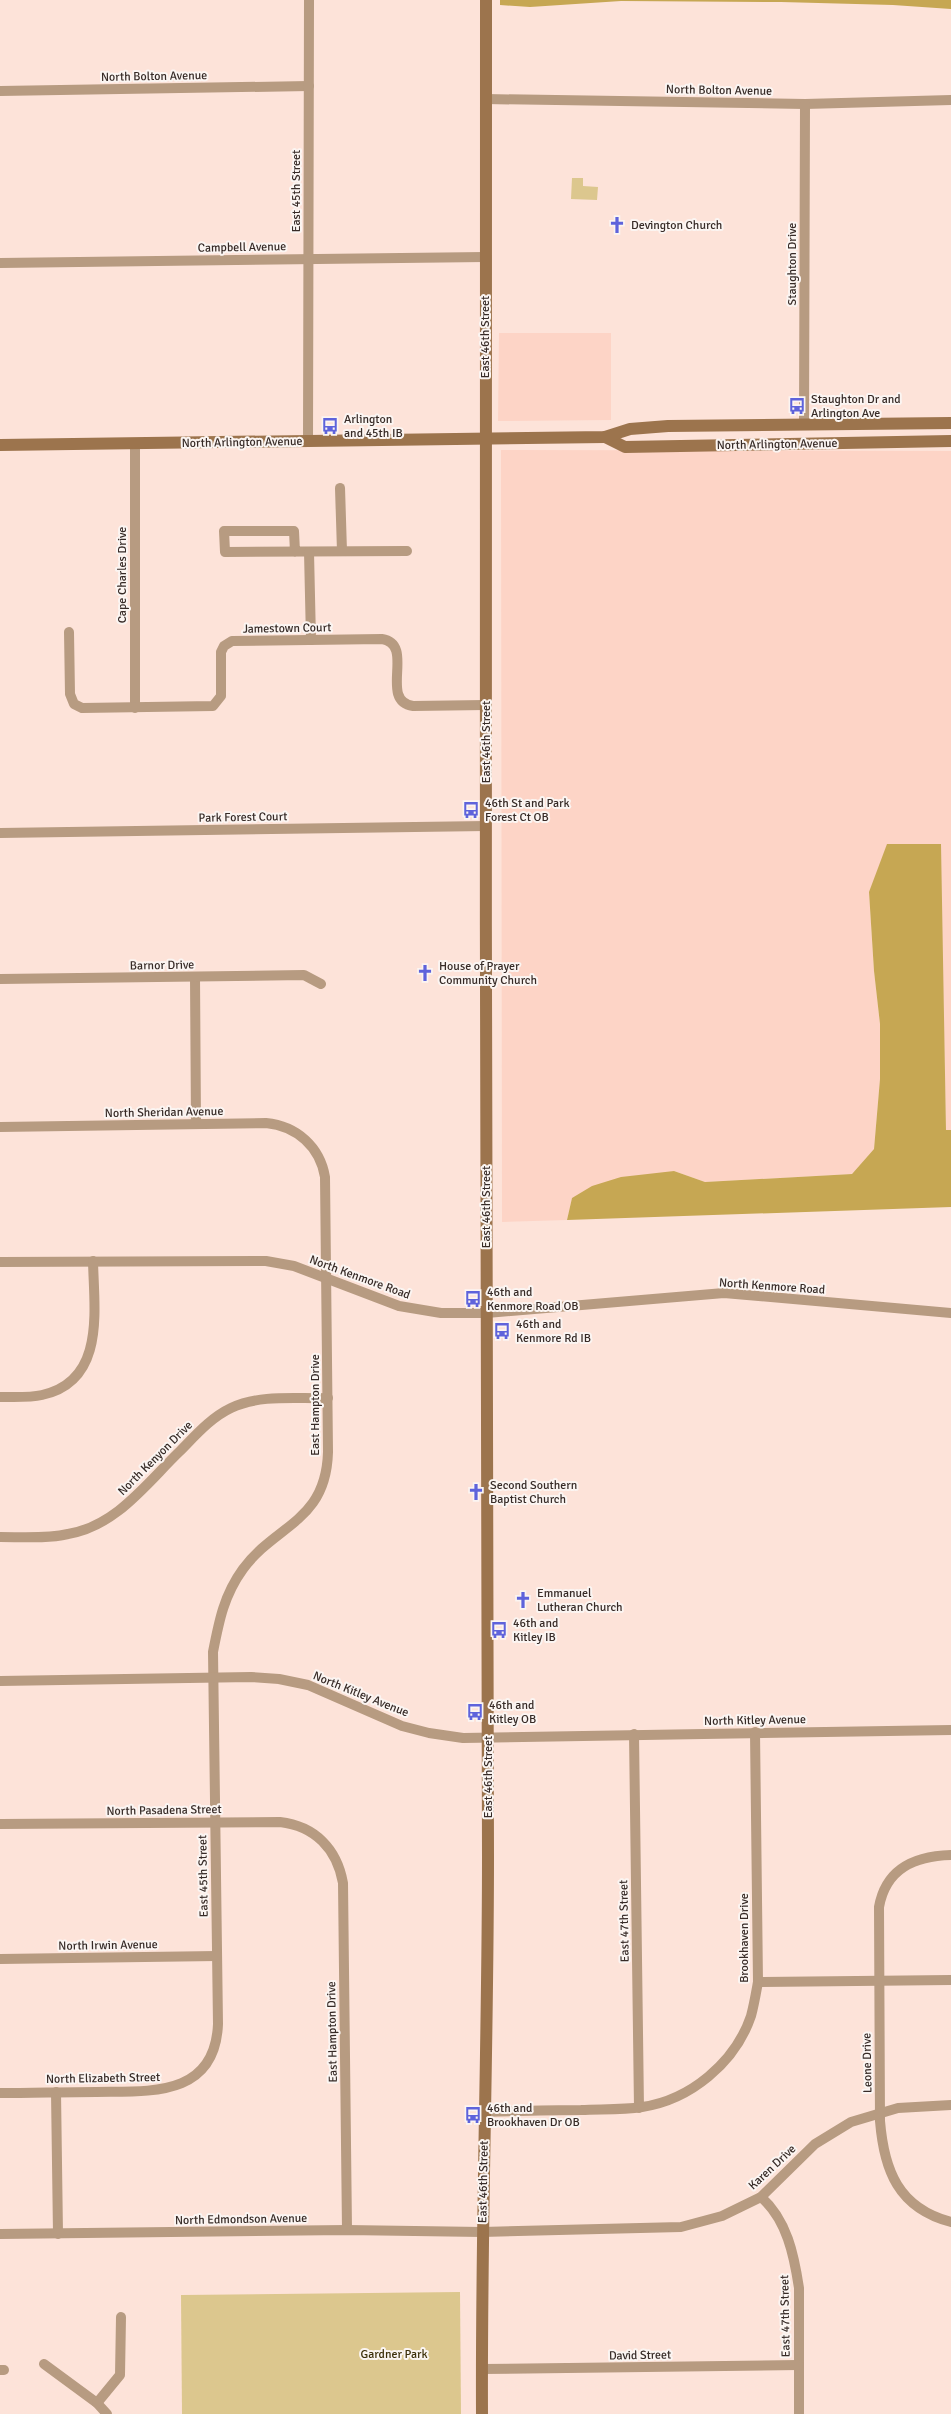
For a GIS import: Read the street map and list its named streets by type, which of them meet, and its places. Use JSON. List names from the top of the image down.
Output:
{
  "streets": {
    "main road": ["East 46th Street", "North Arlington Avenue"],
    "street": [
      "North Bolton Avenue",
      "East 45th Street",
      "Campbell Avenue",
      "Staughton Drive",
      "Cape Charles Drive",
      "Jamestown Court",
      "Park Forest Court",
      "Barnor Drive",
      "North Sheridan Avenue",
      "North Kenmore Road",
      "East Hampton Drive",
      "North Kenyon Drive",
      "North Kitley Avenue",
      "North Pasadena Street",
      "East 47th Street",
      "Brookhaven Drive",
      "North Irwin Avenue",
      "Leone Drive",
      "North Elizabeth Street",
      "Karen Drive",
      "North Edmondson Avenue",
      "David Street"
    ]
  },
  "crossings": [
    ["North Bolton Avenue", "East 45th Street"],
    ["North Bolton Avenue", "Staughton Drive"],
    ["North Bolton Avenue", "East 46th Street"],
    ["East 45th Street", "Campbell Avenue"],
    ["East 45th Street", "North Arlington Avenue"],
    ["East 45th Street", "East Hampton Drive"],
    ["East 45th Street", "North Kitley Avenue"],
    ["East 45th Street", "North Pasadena Street"],
    ["East 45th Street", "North Irwin Avenue"],
    ["East 45th Street", "North Elizabeth Street"],
    ["Campbell Avenue", "East 46th Street"],
    ["Staughton Drive", "North Arlington Avenue"],
    ["East 46th Street", "North Arlington Avenue"],
    ["East 46th Street", "Jamestown Court"],
    ["East 46th Street", "Park Forest Court"],
    ["East 46th Street", "North Kenmore Road"],
    ["East 46th Street", "North Kitley Avenue"],
    ["East 46th Street", "Brookhaven Drive"],
    ["East 46th Street", "Karen Drive"],
    ["East 46th Street", "North Edmondson Avenue"],
    ["East 46th Street", "David Street"],
    ["North Arlington Avenue", "Cape Charles Drive"],
    ["Cape Charles Drive", "Jamestown Court"],
    ["North Sheridan Avenue", "East Hampton Drive"],
    ["North Kenmore Road", "East Hampton Drive"],
    ["East Hampton Drive", "North Kenyon Drive"],
    ["East Hampton Drive", "North Kitley Avenue"],
    ["East Hampton Drive", "North Pasadena Street"],
    ["East Hampton Drive", "North Edmondson Avenue"],
    ["North Kitley Avenue", "East 47th Street"],
    ["North Kitley Avenue", "Brookhaven Drive"],
    ["East 47th Street", "Brookhaven Drive"],
    ["East 47th Street", "Karen Drive"],
    ["East 47th Street", "David Street"],
    ["Leone Drive", "Karen Drive"],
    ["Karen Drive", "North Edmondson Avenue"]
  ],
  "parks": ["Gardner Park"],
  "places": {
    "church": [
      "Devington Church",
      "House of Prayer Community Church",
      "Second Southern Baptist Church",
      "Emmanuel Lutheran Church"
    ],
    "bus stop": [
      "Staughton Dr and Arlington Ave",
      "Arlington and 45th IB",
      "46th St and Park Forest Ct OB",
      "46th and Kenmore Road OB",
      "46th and Kenmore Rd IB",
      "46th and Kitley IB",
      "46th and Kitley OB",
      "46th and Brookhaven Dr OB"
    ]
  }
}
